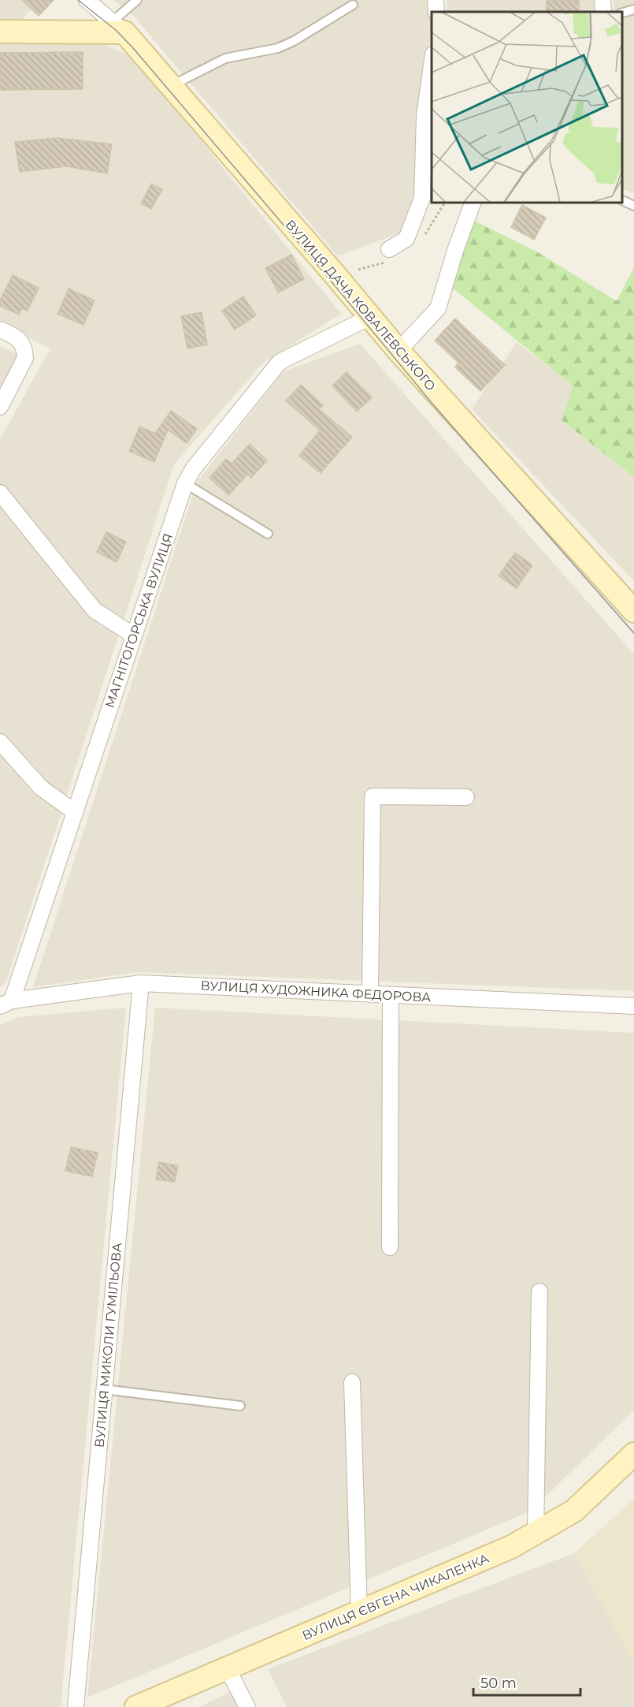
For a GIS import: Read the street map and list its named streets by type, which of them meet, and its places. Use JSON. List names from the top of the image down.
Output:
{
  "streets": {
    "street": [
      "ВУЛИЦЯ ДАЧА КОВАЛЕВСЬКОГО",
      "МАГНІТОГОРСЬКА ВУЛИЦЯ",
      "ВУЛИЦЯ ХУДОЖНИКА ФЕДОРОВА",
      "ВУЛИЦЯ МИКОЛИ ГУМІЛЬОВА",
      "ВУЛИЦЯ ЄВГЕНА ЧИКАЛЕНКА"
    ]
  },
  "crossings": [
    ["ВУЛИЦЯ ДАЧА КОВАЛЕВСЬКОГО", "МАГНІТОГОРСЬКА ВУЛИЦЯ"],
    ["МАГНІТОГОРСЬКА ВУЛИЦЯ", "ВУЛИЦЯ ХУДОЖНИКА ФЕДОРОВА"],
    ["ВУЛИЦЯ ХУДОЖНИКА ФЕДОРОВА", "ВУЛИЦЯ МИКОЛИ ГУМІЛЬОВА"]
  ],
  "scale_bar": "50 m"
}
